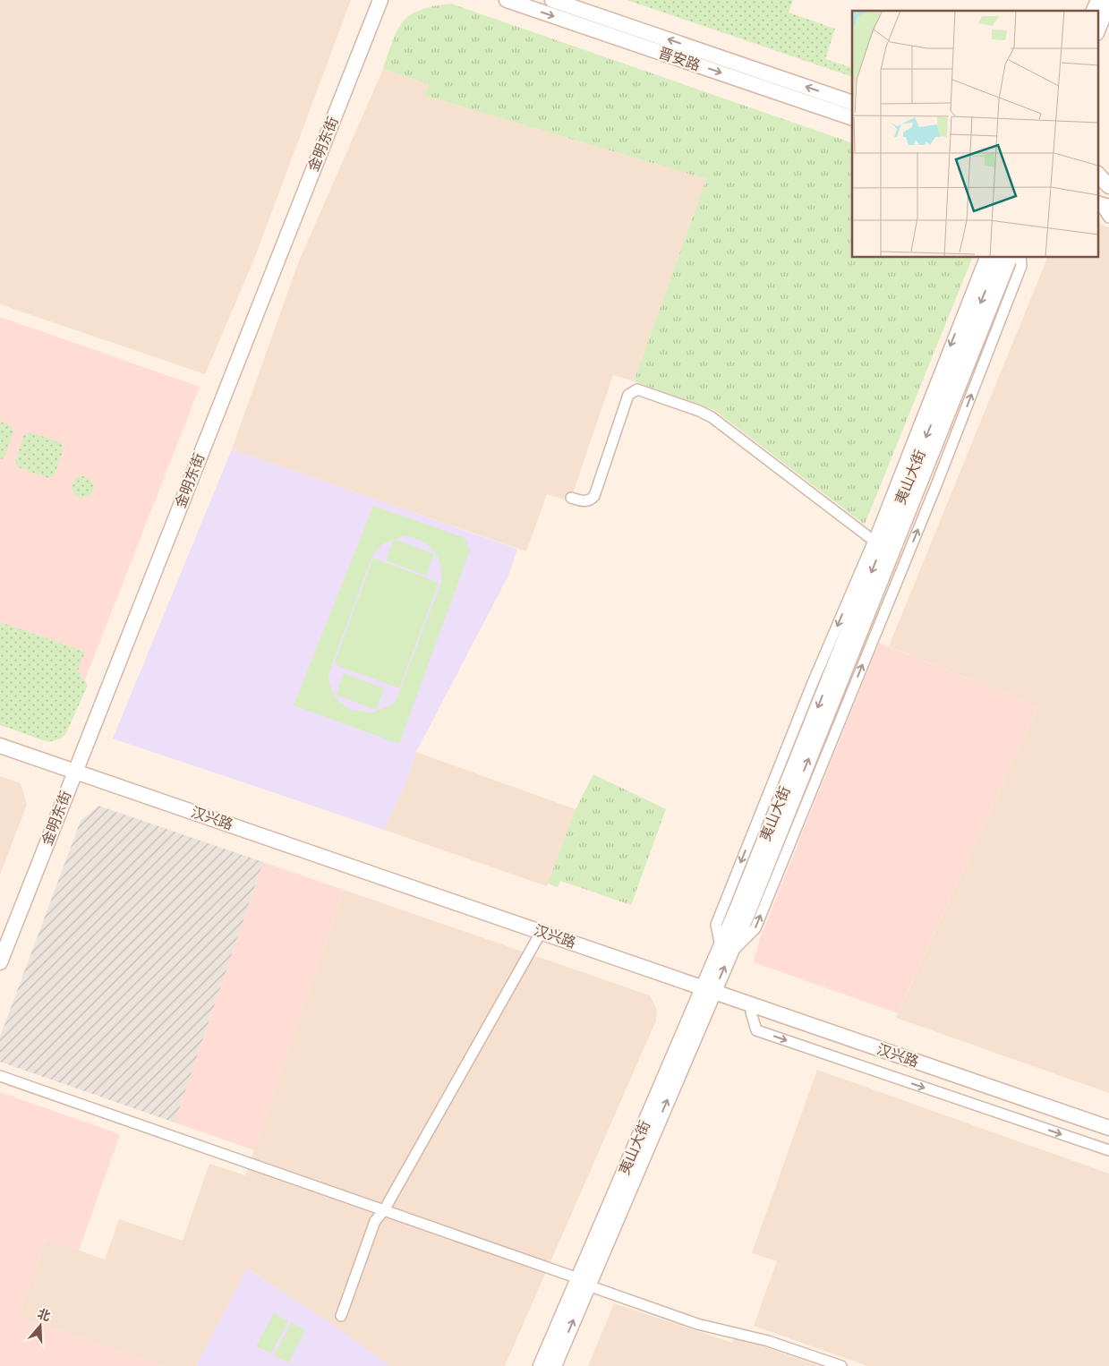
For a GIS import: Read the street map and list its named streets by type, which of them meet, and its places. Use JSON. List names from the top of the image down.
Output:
{
  "streets": {
    "street": [
      "晋安路",
      "金明东街",
      "夷山大街",
      "汉兴路"
    ]
  },
  "crossings": [
    ["金明东街", "汉兴路"],
    ["夷山大街", "汉兴路"]
  ],
  "north": "top"
}
